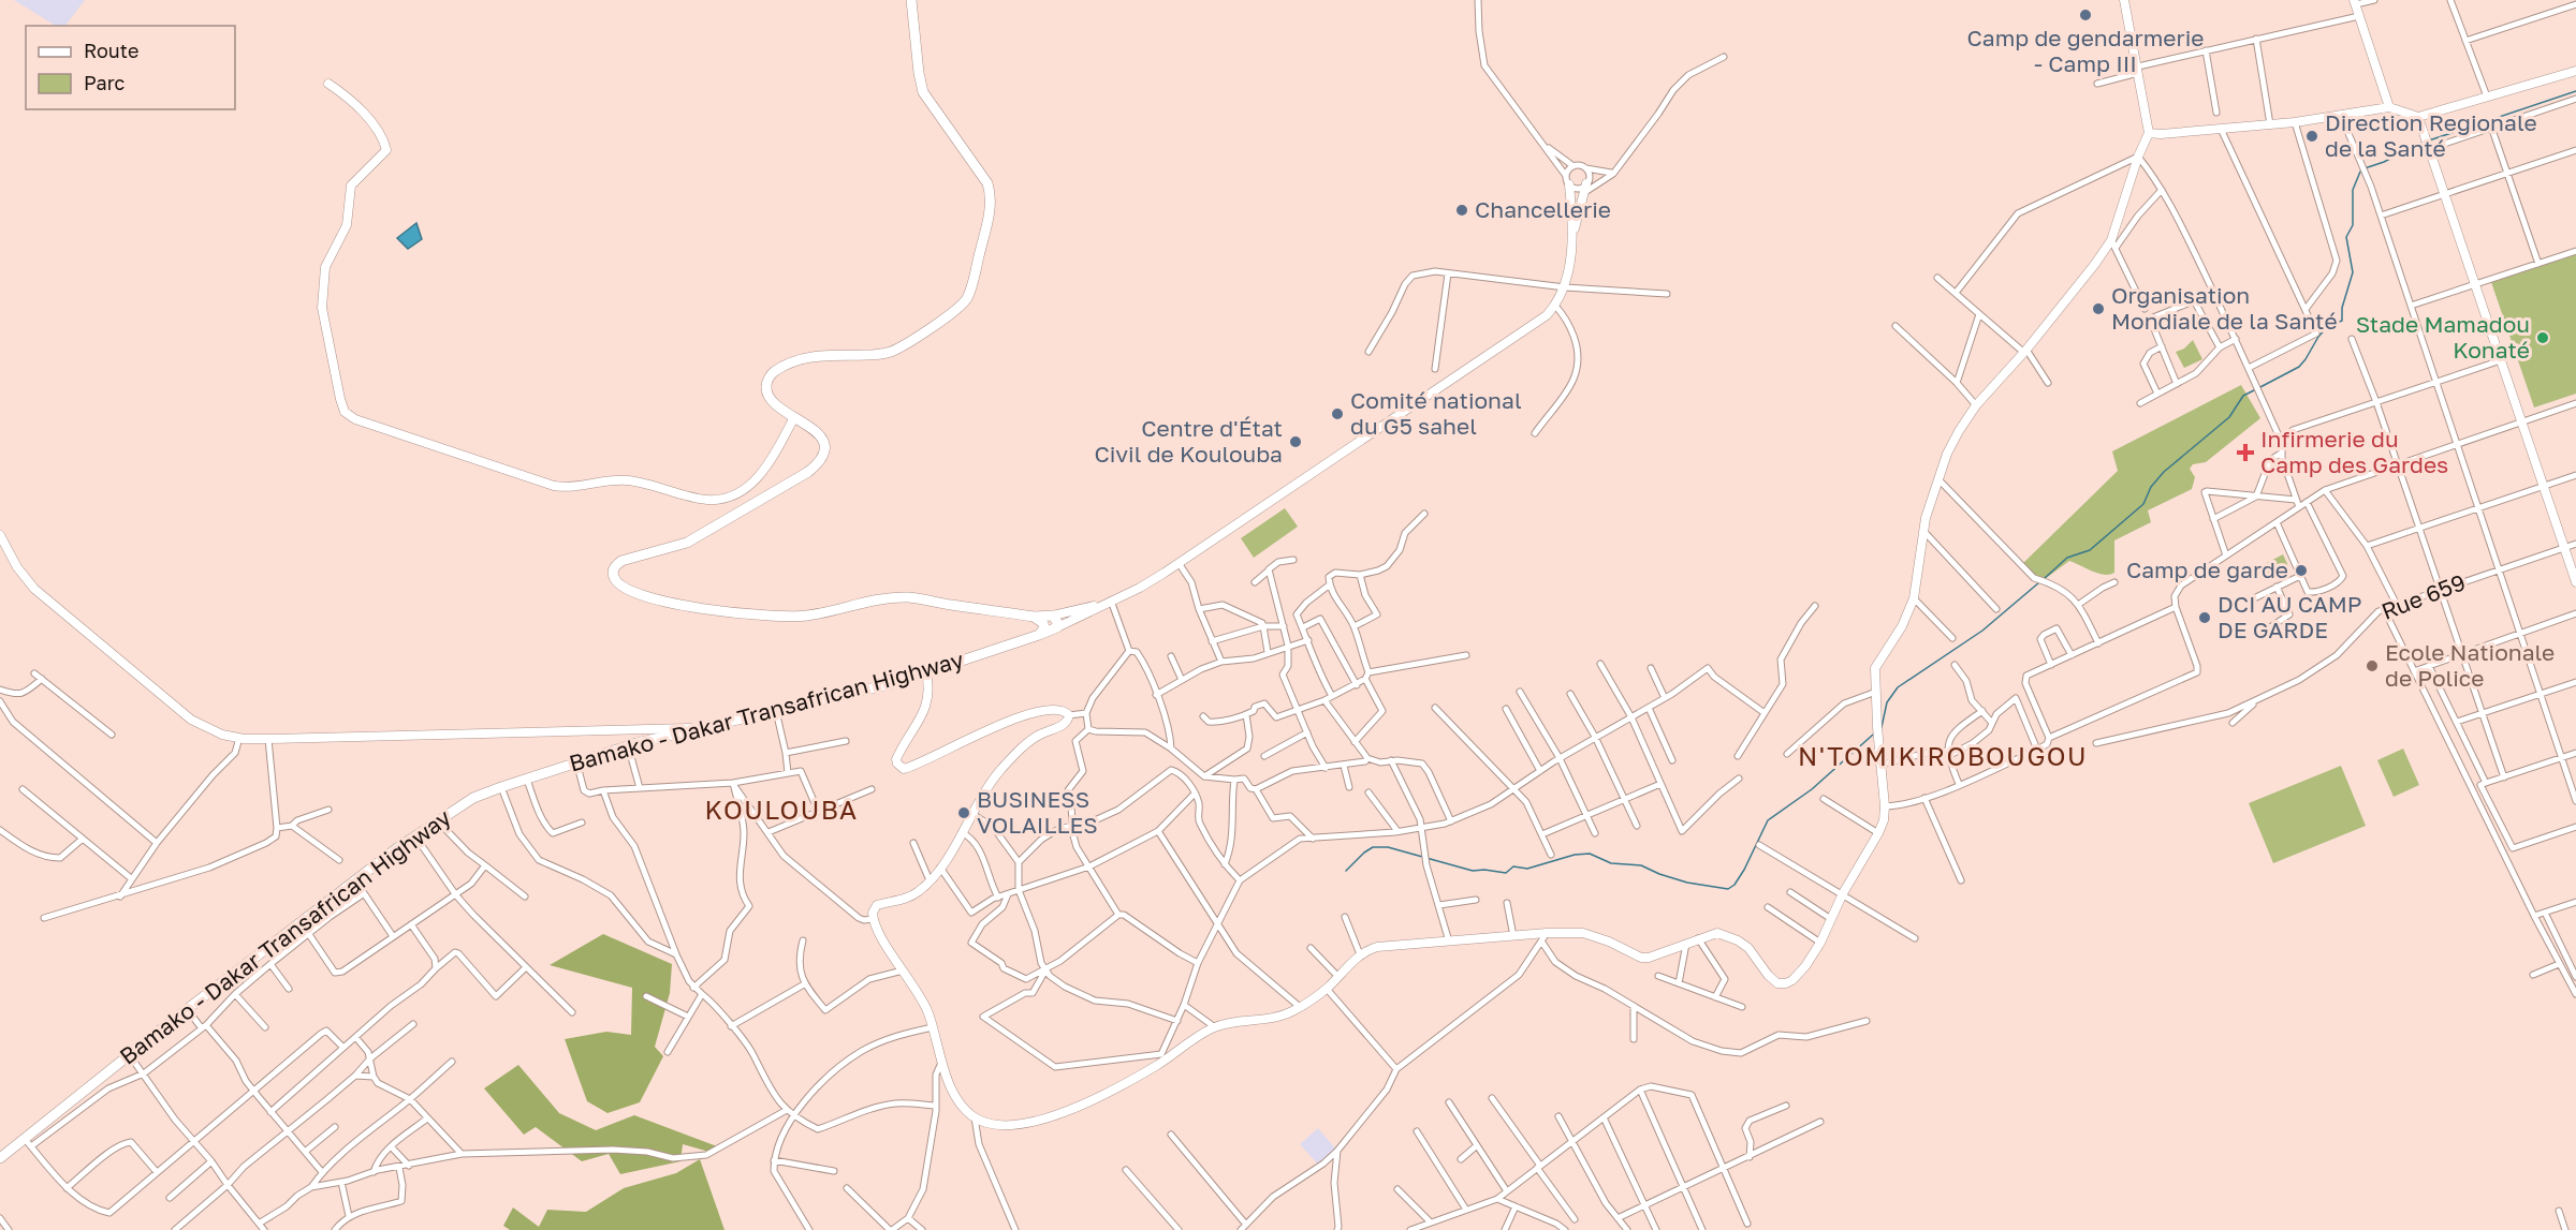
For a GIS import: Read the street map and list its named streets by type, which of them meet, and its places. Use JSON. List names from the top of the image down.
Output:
{
  "streets": {
    "highway": ["Bamako - Dakar Transafrican Highway"],
    "street": ["Rue 659"]
  },
  "districts": ["N'TOMIKIROBOUGOU", "KOULOUBA"],
  "places": {
    "other": [
      "Camp de gendarmerie - Camp III",
      "Direction Regionale de la Santé",
      "Chancellerie",
      "Organisation Mondiale de la Santé",
      "Stade Mamadou Konaté",
      "Comité national du G5 sahel",
      "Centre d'État Civil de Koulouba",
      "Camp de garde",
      "DCI AU CAMP DE GARDE",
      "Ecole Nationale de Police",
      "BUSINESS VOLAILLES"
    ],
    "health": ["Infirmerie du Camp des Gardes"]
  },
  "legend": ["Route", "Parc"]
}
